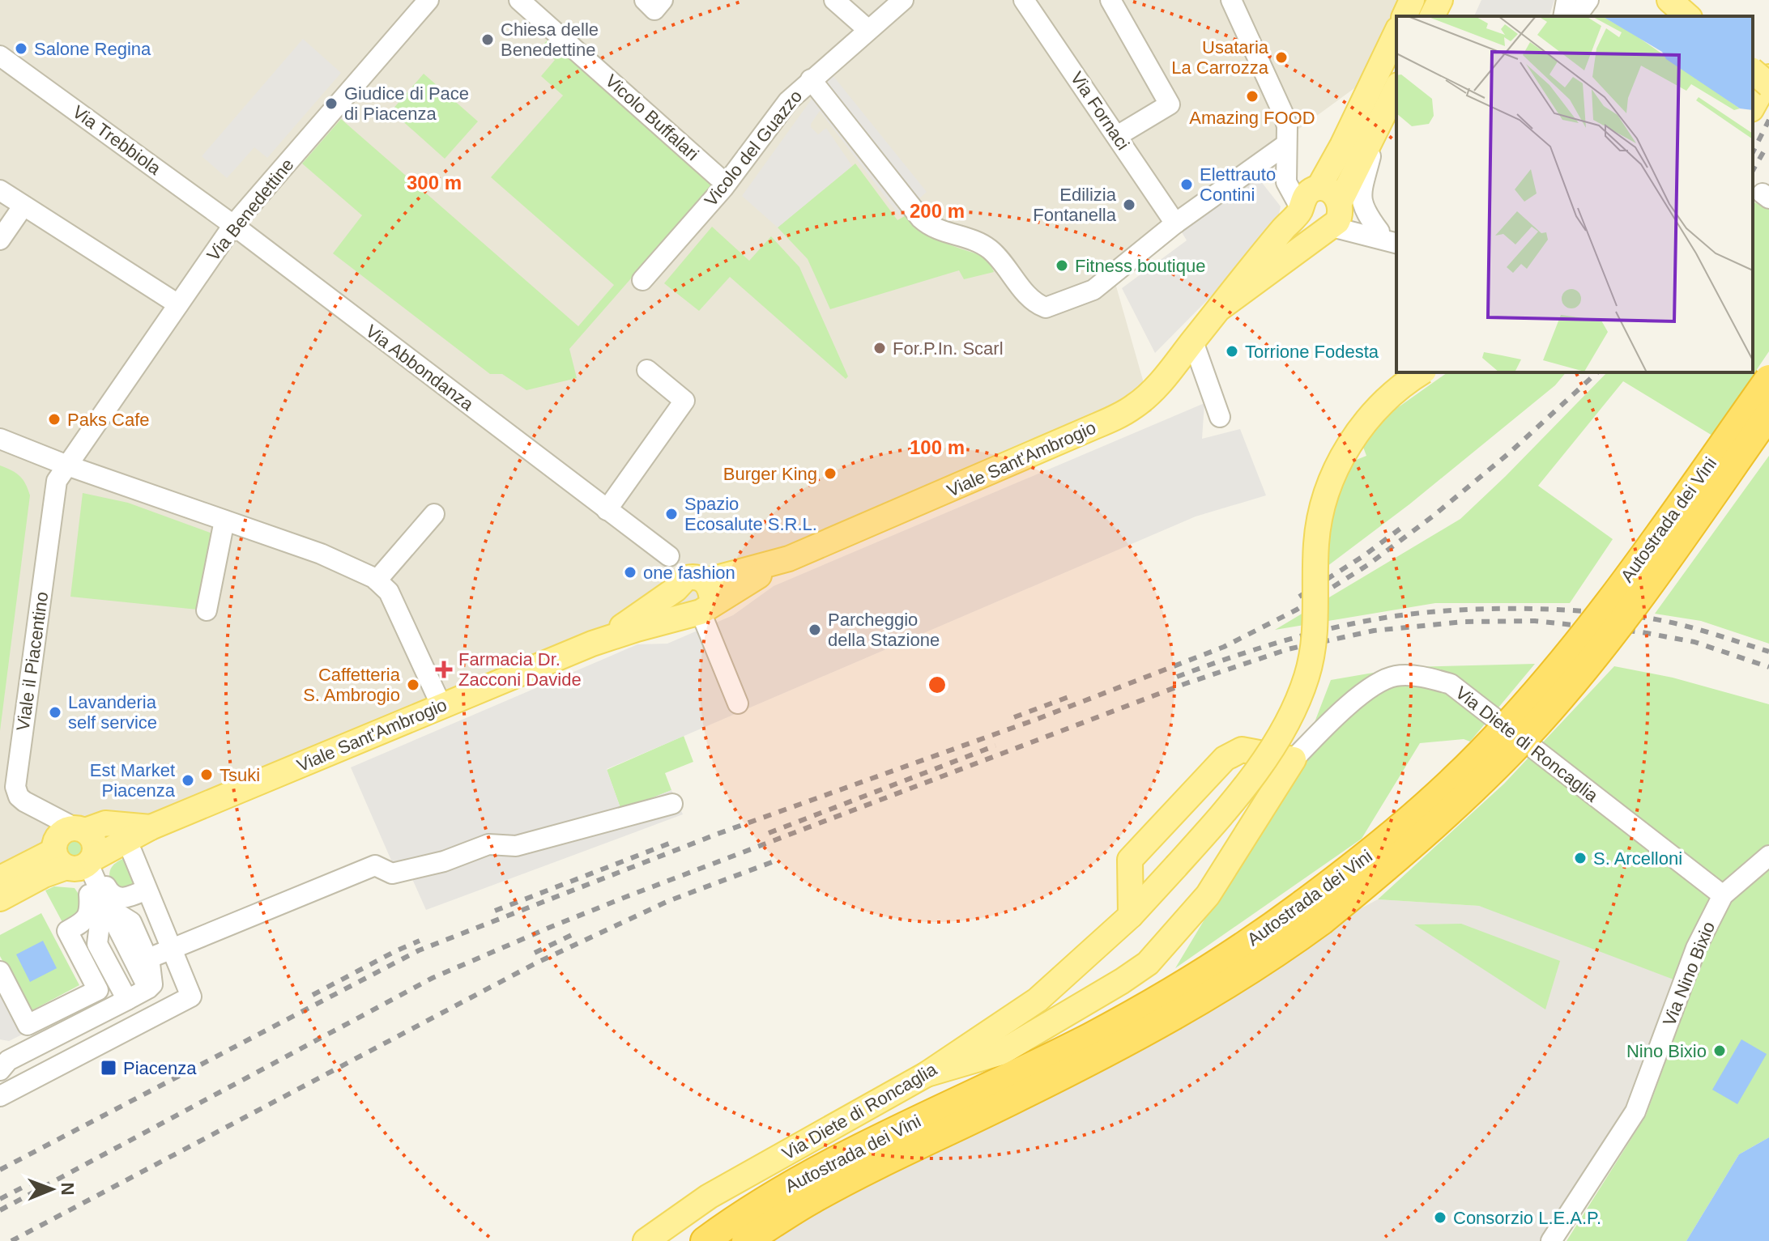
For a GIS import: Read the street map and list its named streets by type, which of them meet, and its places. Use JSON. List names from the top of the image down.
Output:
{
  "streets": {
    "highway": ["Autostrada dei Vini"],
    "main road": ["Viale Sant'Ambrogio", "Via Diete di Roncaglia"],
    "street": [
      "Via Fornaci",
      "Vicolo Buffalari",
      "Via Trebbiola",
      "Vicolo del Guazzo",
      "Via Benedettine",
      "Via Abbondanza",
      "Viale il Piacentino",
      "Via Nino Bixio"
    ]
  },
  "crossings": [
    ["Vicolo Buffalari", "Vicolo del Guazzo"],
    ["Via Trebbiola", "Via Benedettine"],
    ["Via Trebbiola", "Via Abbondanza"],
    ["Via Benedettine", "Via Abbondanza"],
    ["Via Benedettine", "Viale il Piacentino"],
    ["Via Abbondanza", "Viale Sant'Ambrogio"],
    ["Viale Sant'Ambrogio", "Viale il Piacentino"],
    ["Via Diete di Roncaglia", "Via Nino Bixio"]
  ],
  "places": {
    "other": [
      "Chiesa delle Benedettine",
      "Salone Regina",
      "Usataria La Carrozza",
      "Amazing FOOD",
      "Giudice di Pace di Piacenza",
      "Elettrauto Contini",
      "Edilizia Fontanella",
      "Fitness boutique",
      "For.P.In. Scarl",
      "Torrione Fodesta",
      "Paks Cafe",
      "Burger King",
      "Spazio Ecosalute S.R.L.",
      "one fashion",
      "Parcheggio della Stazione",
      "Caffetteria S. Ambrogio",
      "Lavanderia self service",
      "Tsuki",
      "Est Market Piacenza",
      "S. Arcelloni",
      "Nino Bixio",
      "Consorzio L.E.A.P."
    ],
    "health": ["Farmacia Dr. Zacconi Davide"],
    "transit": ["Piacenza"]
  },
  "north": "right",
  "rings": ["300 m", "200 m", "100 m"]
}
